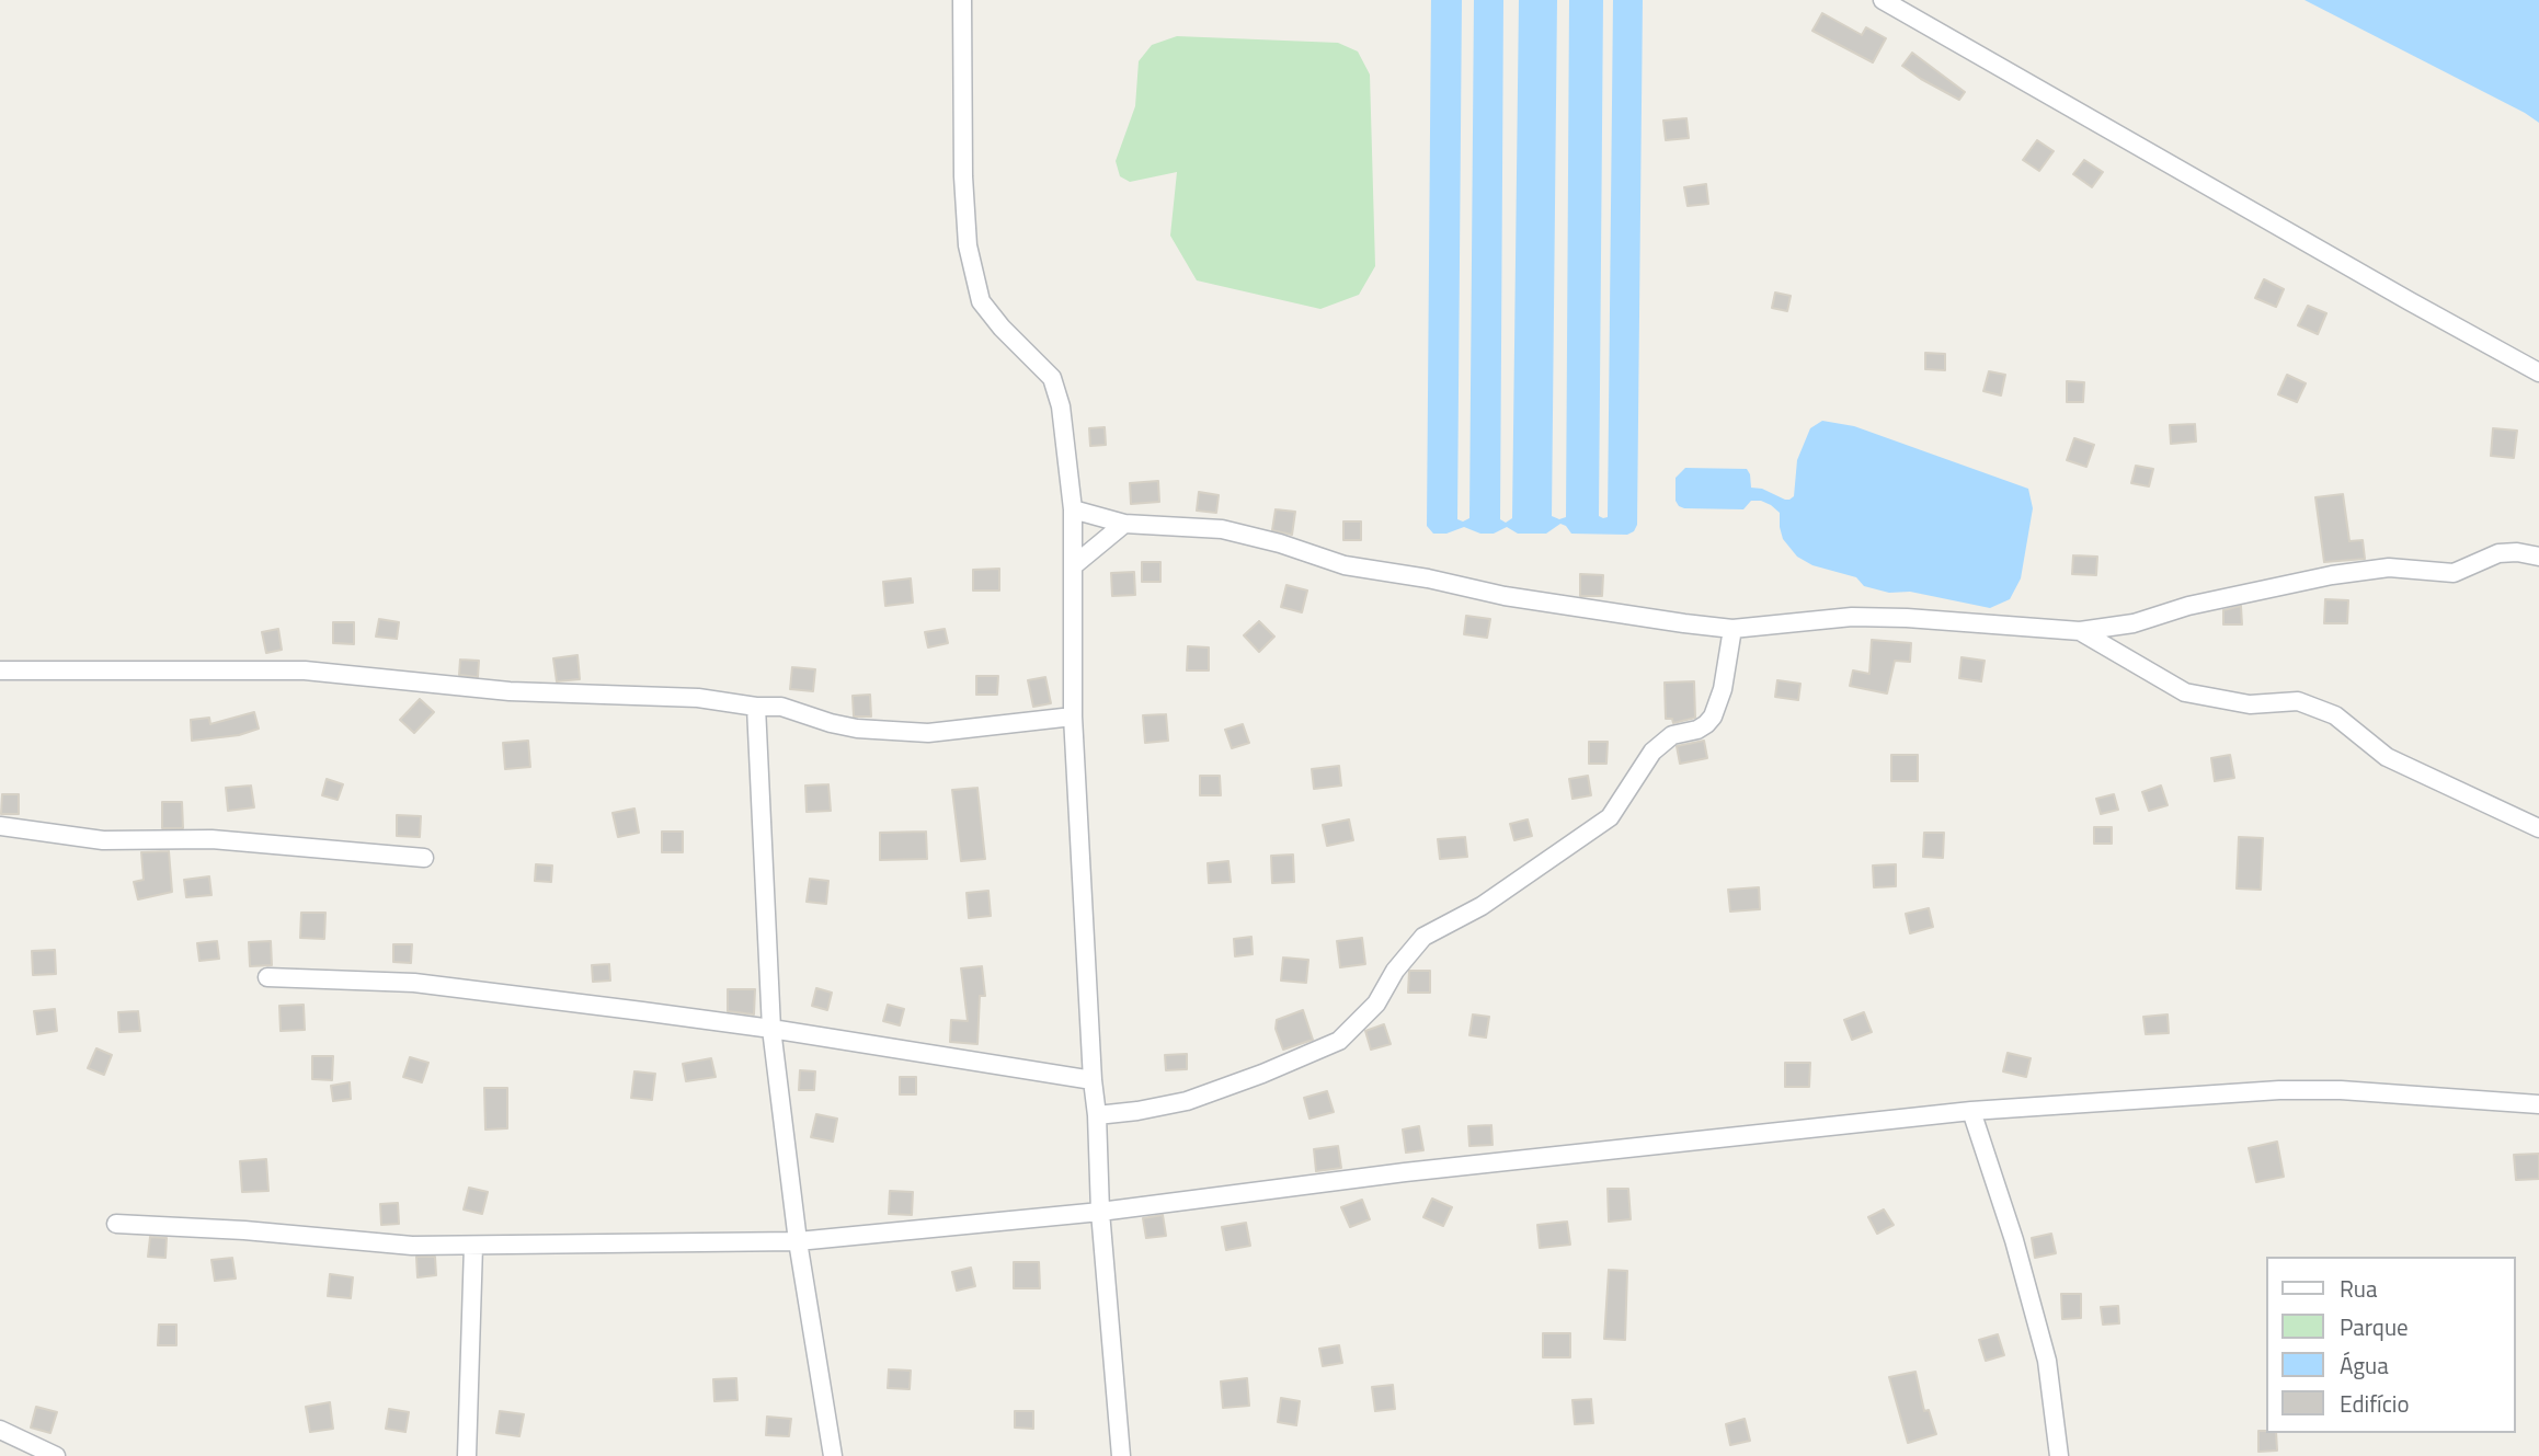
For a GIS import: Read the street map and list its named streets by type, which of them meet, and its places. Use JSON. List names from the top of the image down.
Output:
{
  "legend": [
    "Rua",
    "Parque",
    "Água",
    "Edifício"
  ]
}
